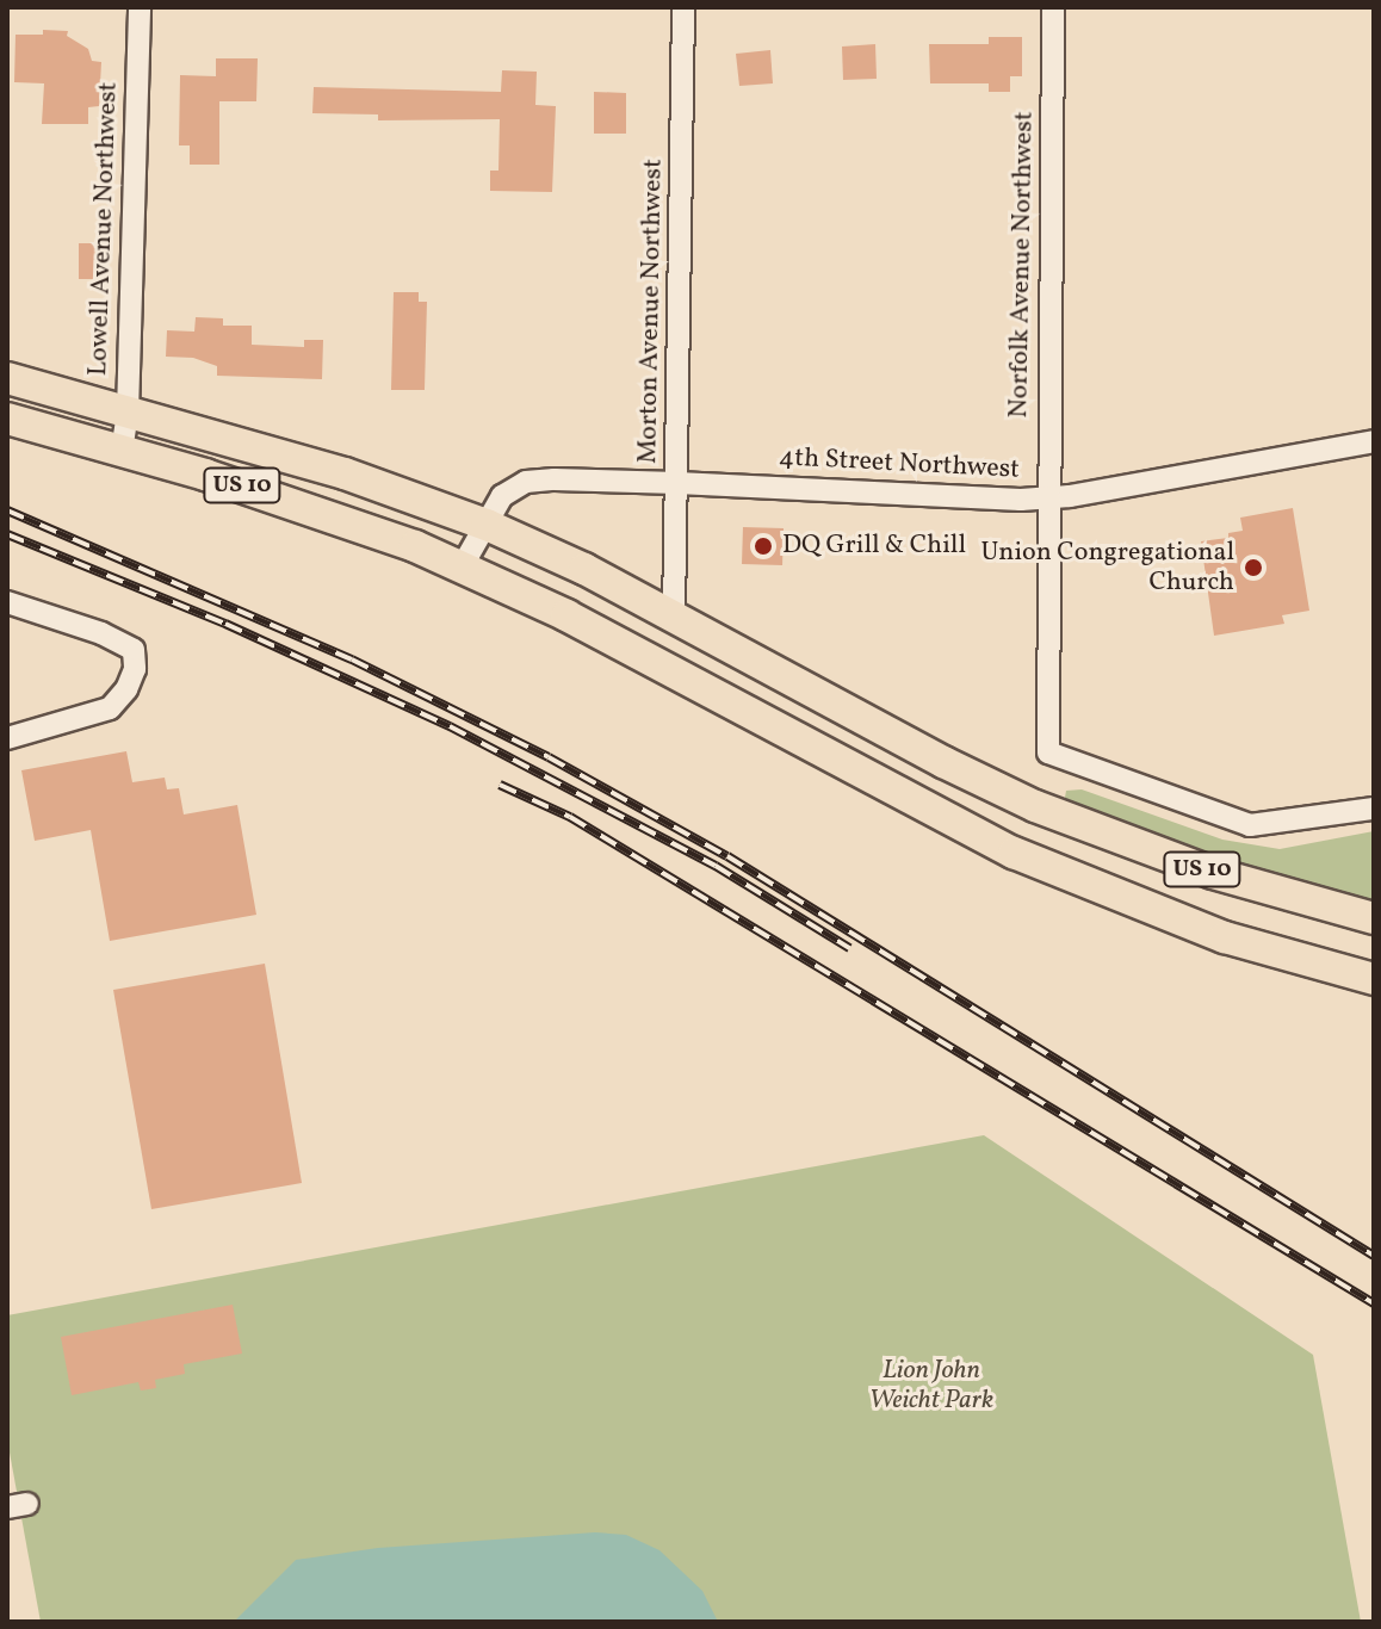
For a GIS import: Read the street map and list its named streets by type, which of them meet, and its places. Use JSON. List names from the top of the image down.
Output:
{
  "streets": {
    "highway": ["US 10"],
    "street": [
      "Lowell Avenue Northwest",
      "Norfolk Avenue Northwest",
      "Morton Avenue Northwest",
      "4th Street Northwest"
    ]
  },
  "crossings": [
    ["Lowell Avenue Northwest", "US 10"],
    ["Norfolk Avenue Northwest", "4th Street Northwest"],
    ["Morton Avenue Northwest", "4th Street Northwest"],
    ["Morton Avenue Northwest", "US 10"],
    ["4th Street Northwest", "US 10"]
  ],
  "parks": ["Lion John Weicht Park"],
  "places": ["DQ Grill & Chill", "Union Congregational Church"]
}
